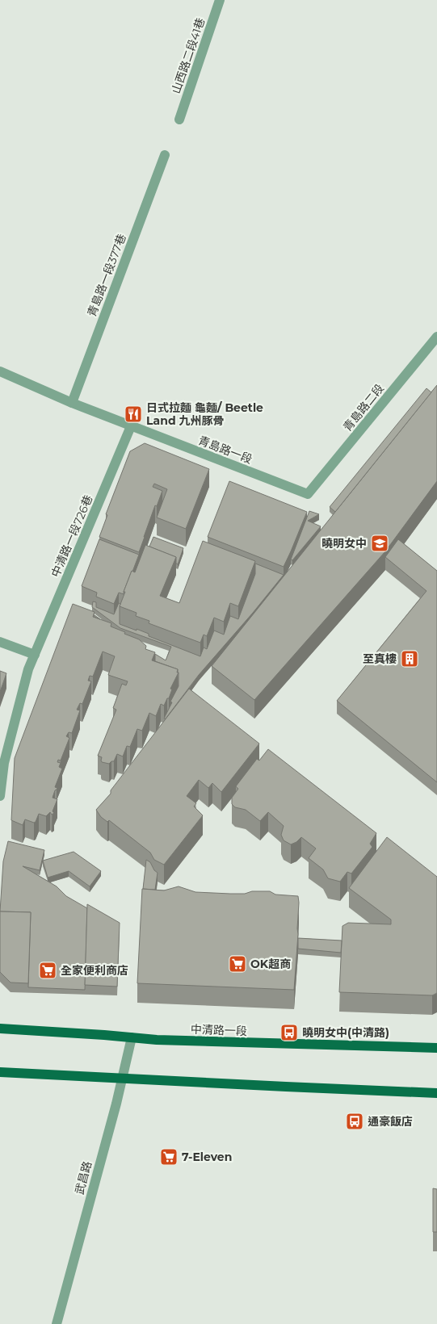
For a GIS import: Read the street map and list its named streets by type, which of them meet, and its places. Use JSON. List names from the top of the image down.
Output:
{
  "streets": {
    "main road": ["中清路一段"],
    "street": [
      "山西路二段41巷",
      "青島路一段377巷",
      "青島路二段",
      "青島路一段",
      "中清路一段726巷",
      "武昌路"
    ]
  },
  "crossings": [
    ["青島路一段377巷", "青島路一段"],
    ["青島路二段", "青島路一段"],
    ["青島路一段", "中清路一段726巷"],
    ["中清路一段", "武昌路"]
  ],
  "places": {
    "restaurant": ["日式拉麵 龜麵/ Beetle Land 九州豚骨"],
    "school or university": ["曉明女中"],
    "building": ["至真樓"],
    "supermarket": ["OK超商", "全家便利商店", "7-Eleven"],
    "bus stop": ["曉明女中(中清路)", "通豪飯店"]
  }
}
